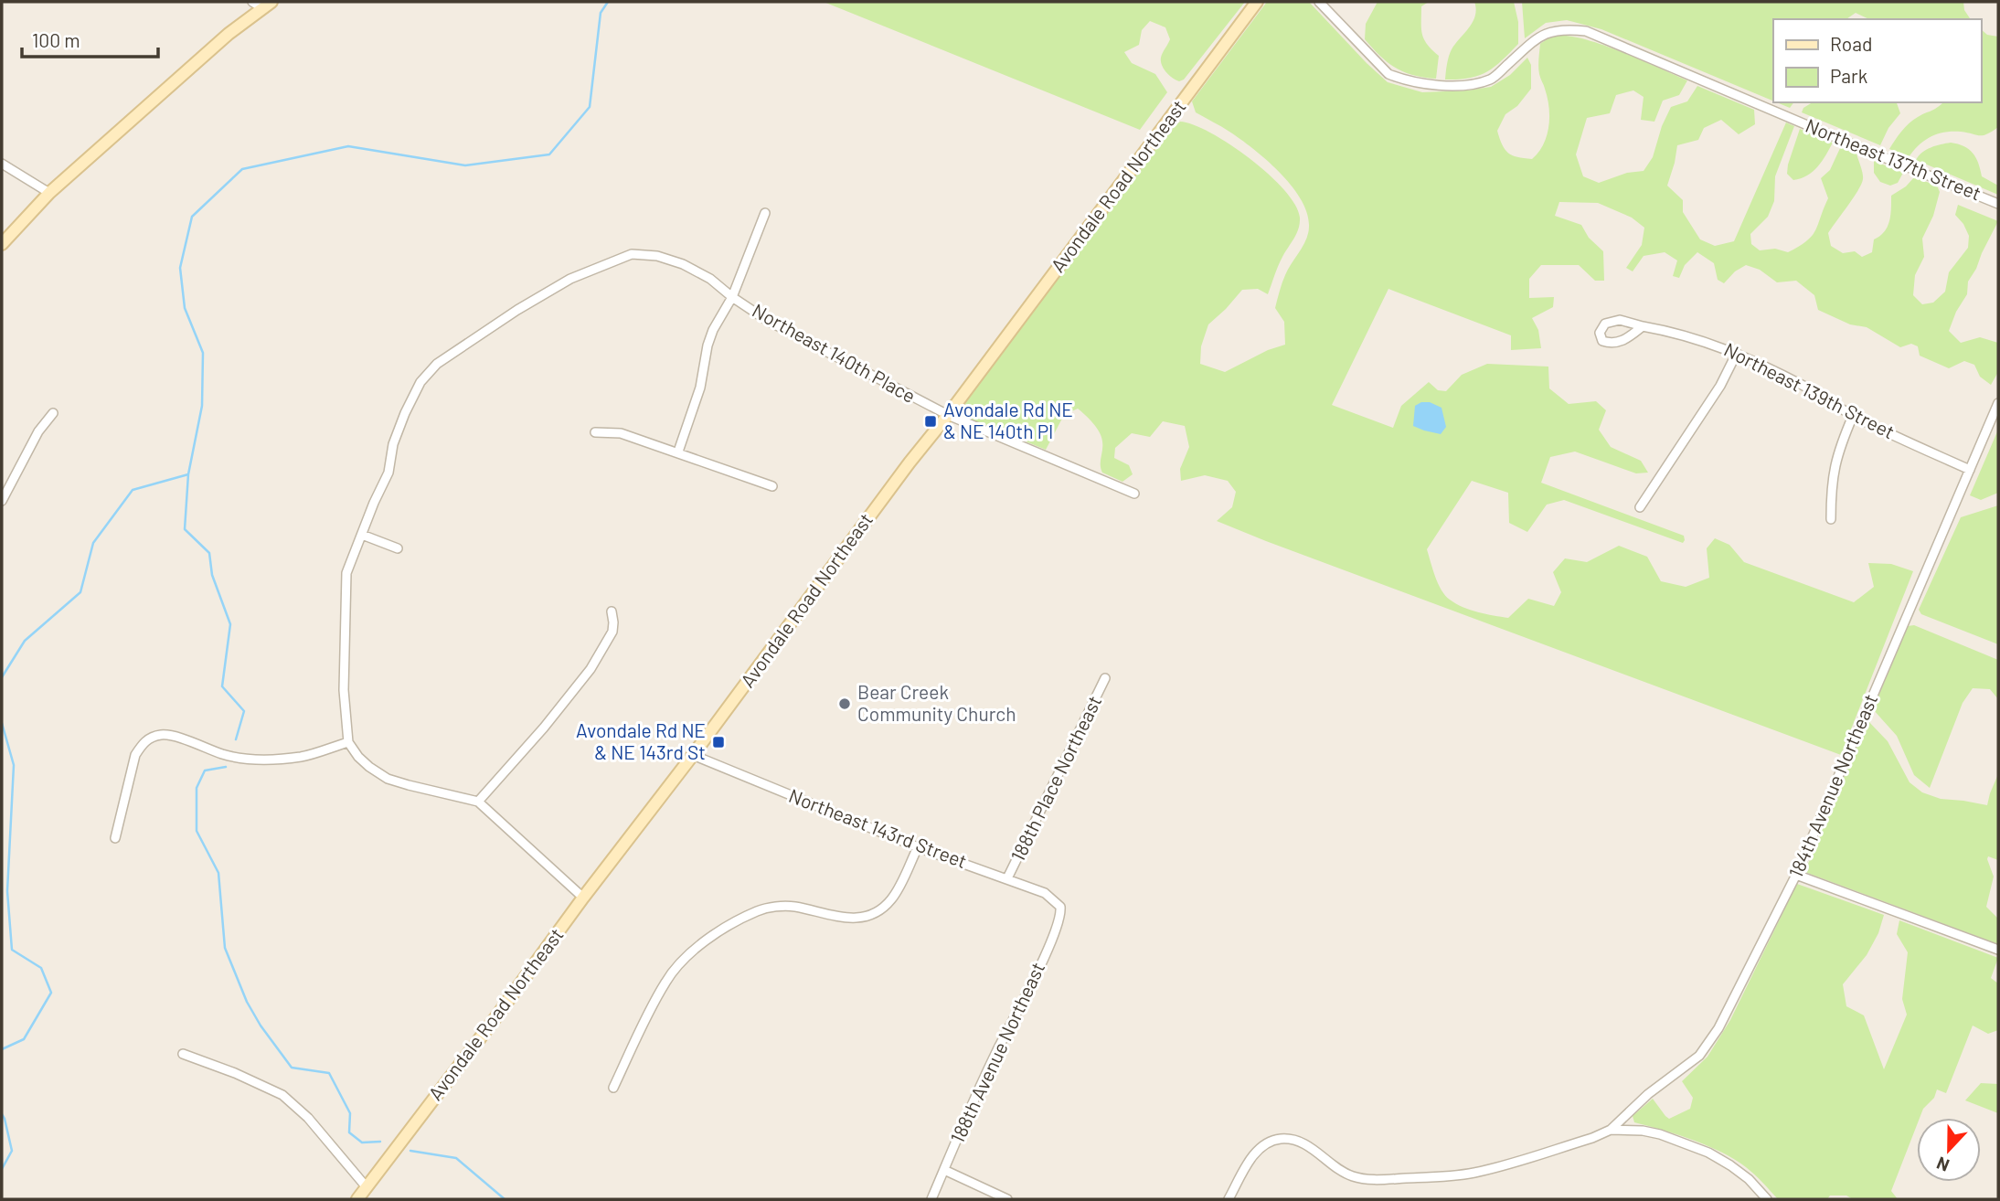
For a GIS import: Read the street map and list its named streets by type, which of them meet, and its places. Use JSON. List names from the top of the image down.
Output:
{
  "streets": {
    "main road": ["Avondale Road Northeast"],
    "street": [
      "Northeast 137th Street",
      "Northeast 140th Place",
      "Northeast 139th Street",
      "188th Place Northeast",
      "184th Avenue Northeast",
      "Northeast 143rd Street",
      "188th Avenue Northeast"
    ]
  },
  "crossings": [
    ["Avondale Road Northeast", "Northeast 140th Place"],
    ["Avondale Road Northeast", "Northeast 143rd Street"],
    ["Northeast 139th Street", "184th Avenue Northeast"],
    ["188th Place Northeast", "Northeast 143rd Street"],
    ["Northeast 143rd Street", "188th Avenue Northeast"]
  ],
  "places": {
    "transit": ["Avondale Rd NE & NE 140th Pl", "Avondale Rd NE & NE 143rd St"],
    "other": ["Bear Creek Community Church"]
  },
  "legend": ["Road", "Park"],
  "scale_bar": "100 m",
  "north": "bottom"
}
